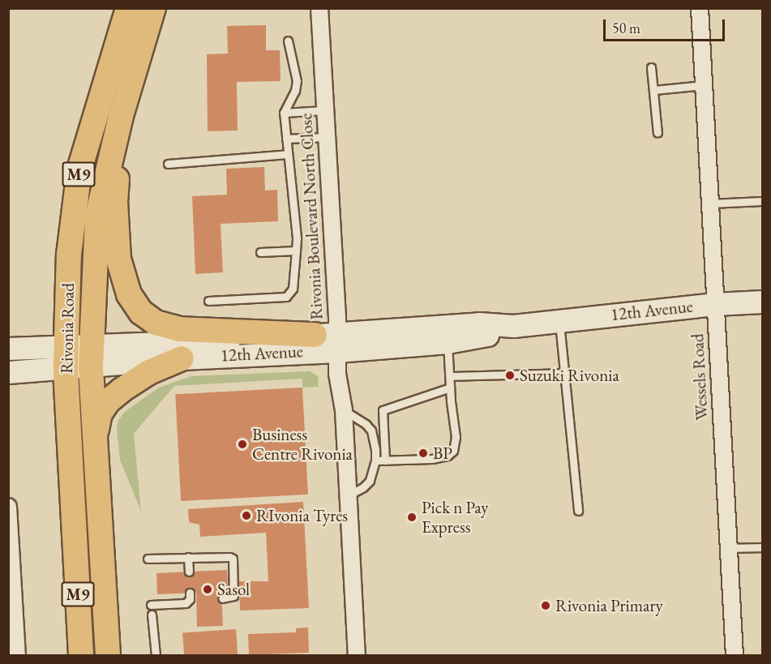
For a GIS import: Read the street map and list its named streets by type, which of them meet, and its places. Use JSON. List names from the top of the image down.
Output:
{
  "streets": {
    "main road": ["M9", "12th Avenue", "Rivonia Road"],
    "street": ["Rivonia Boulevard North Close", "Wessels Road"]
  },
  "crossings": [
    ["Rivonia Boulevard North Close", "12th Avenue"],
    ["12th Avenue", "Rivonia Road"],
    ["12th Avenue", "Wessels Road"]
  ],
  "places": [
    "Suzuki Rivonia",
    "Business Centre Rivonia",
    "BP",
    "RIvonia Tyres",
    "Pick n Pay Express",
    "Sasol",
    "Rivonia Primary"
  ],
  "scale_bar": "50 m"
}
